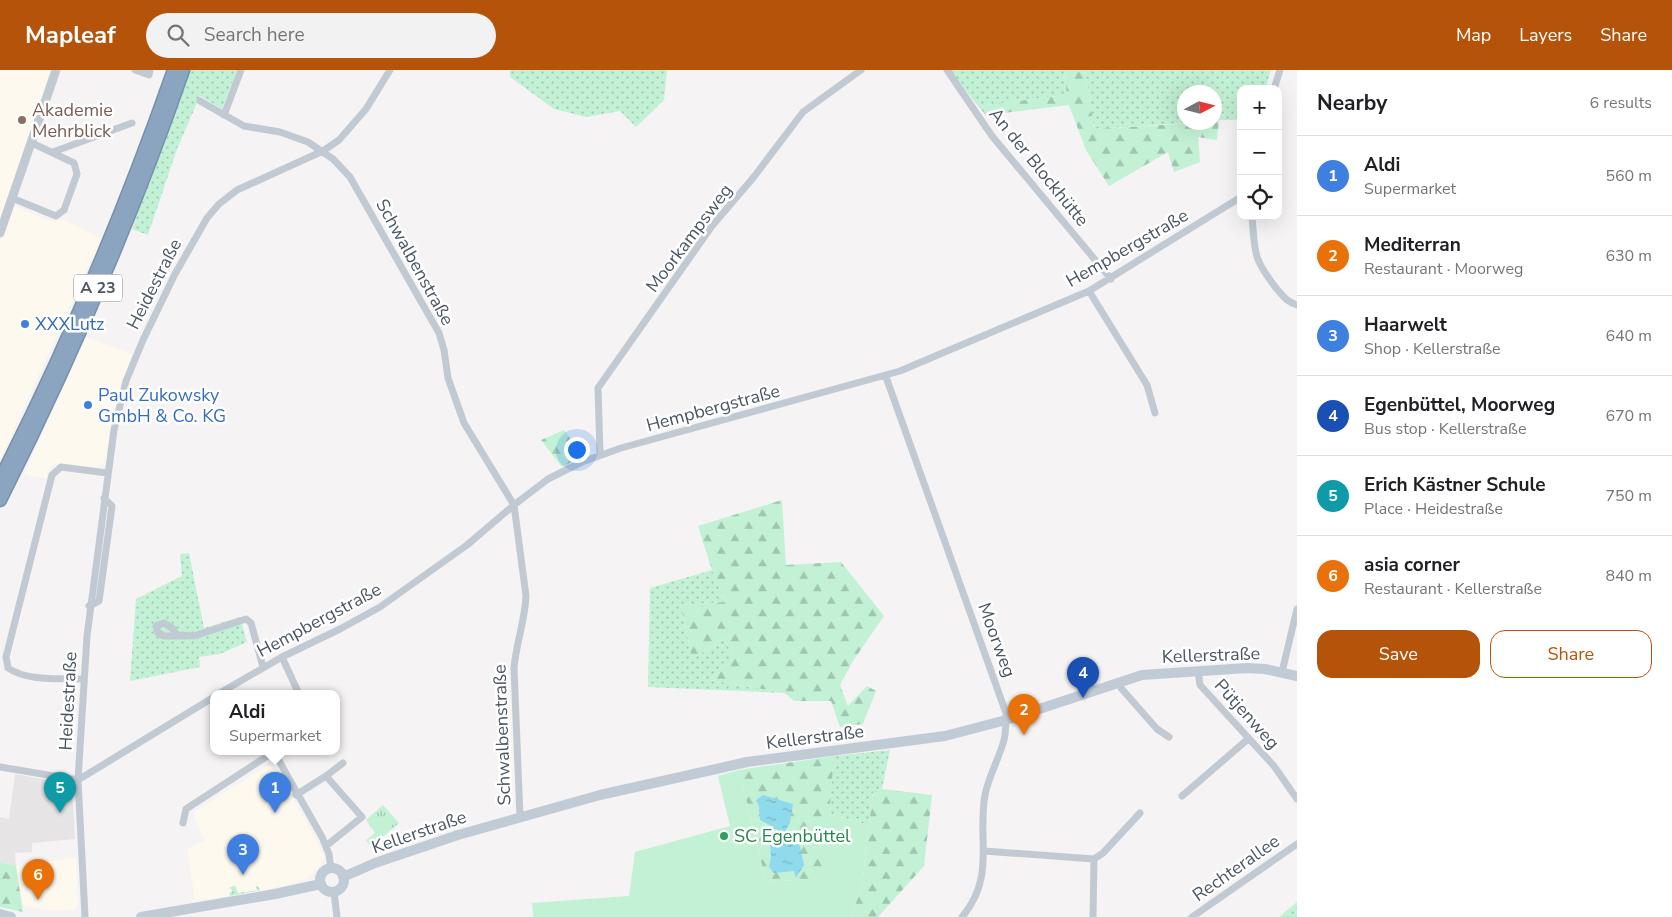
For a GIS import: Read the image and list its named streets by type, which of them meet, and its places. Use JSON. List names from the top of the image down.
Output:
{
  "streets": {
    "highway": ["A 23"],
    "main road": ["Kellerstraße"],
    "street": [
      "An der Blockhütte",
      "Moorkampsweg",
      "Hempbergstraße",
      "Schwalbenstraße",
      "Heidestraße",
      "Moorweg",
      "Pütjenweg",
      "Rechterallee"
    ]
  },
  "crossings": [
    ["An der Blockhütte", "Hempbergstraße"],
    ["Moorkampsweg", "Hempbergstraße"],
    ["Hempbergstraße", "Schwalbenstraße"],
    ["Hempbergstraße", "Moorweg"],
    ["Schwalbenstraße", "Heidestraße"],
    ["Schwalbenstraße", "Kellerstraße"],
    ["Moorweg", "Kellerstraße"],
    ["Kellerstraße", "Pütjenweg"]
  ],
  "places": [
    "Akademie Mehrblick",
    "XXXLutz",
    "Paul Zukowsky GmbH & Co. KG",
    "SC Egenbüttel"
  ],
  "north": "right",
  "page": {
    "header": "Mapleaf",
    "search": "Search here",
    "nav": ["Map", "Layers", "Share"],
    "heading": ["Nearby", "6 results"],
    "map_buttons": ["+", "−"],
    "list": [
      {
        "mark": "1",
        "name": "Aldi",
        "note": "Supermarket",
        "value": "560 m"
      },
      {
        "mark": "2",
        "name": "Mediterran",
        "note": "Restaurant · Moorweg",
        "value": "630 m"
      },
      {
        "mark": "3",
        "name": "Haarwelt",
        "note": "Shop · Kellerstraße",
        "value": "640 m"
      },
      {
        "mark": "4",
        "name": "Egenbüttel, Moorweg",
        "note": "Bus stop · Kellerstraße",
        "value": "670 m"
      },
      {
        "mark": "5",
        "name": "Erich Kästner Schule",
        "note": "Place · Heidestraße",
        "value": "750 m"
      },
      {
        "mark": "6",
        "name": "asia corner",
        "note": "Restaurant · Kellerstraße",
        "value": "840 m"
      }
    ],
    "buttons": ["Save", "Share"],
    "pins": [
      "4",
      "2",
      "1",
      "5",
      "3",
      "6"
    ],
    "popup": ["Aldi", "Supermarket"]
  }
}
